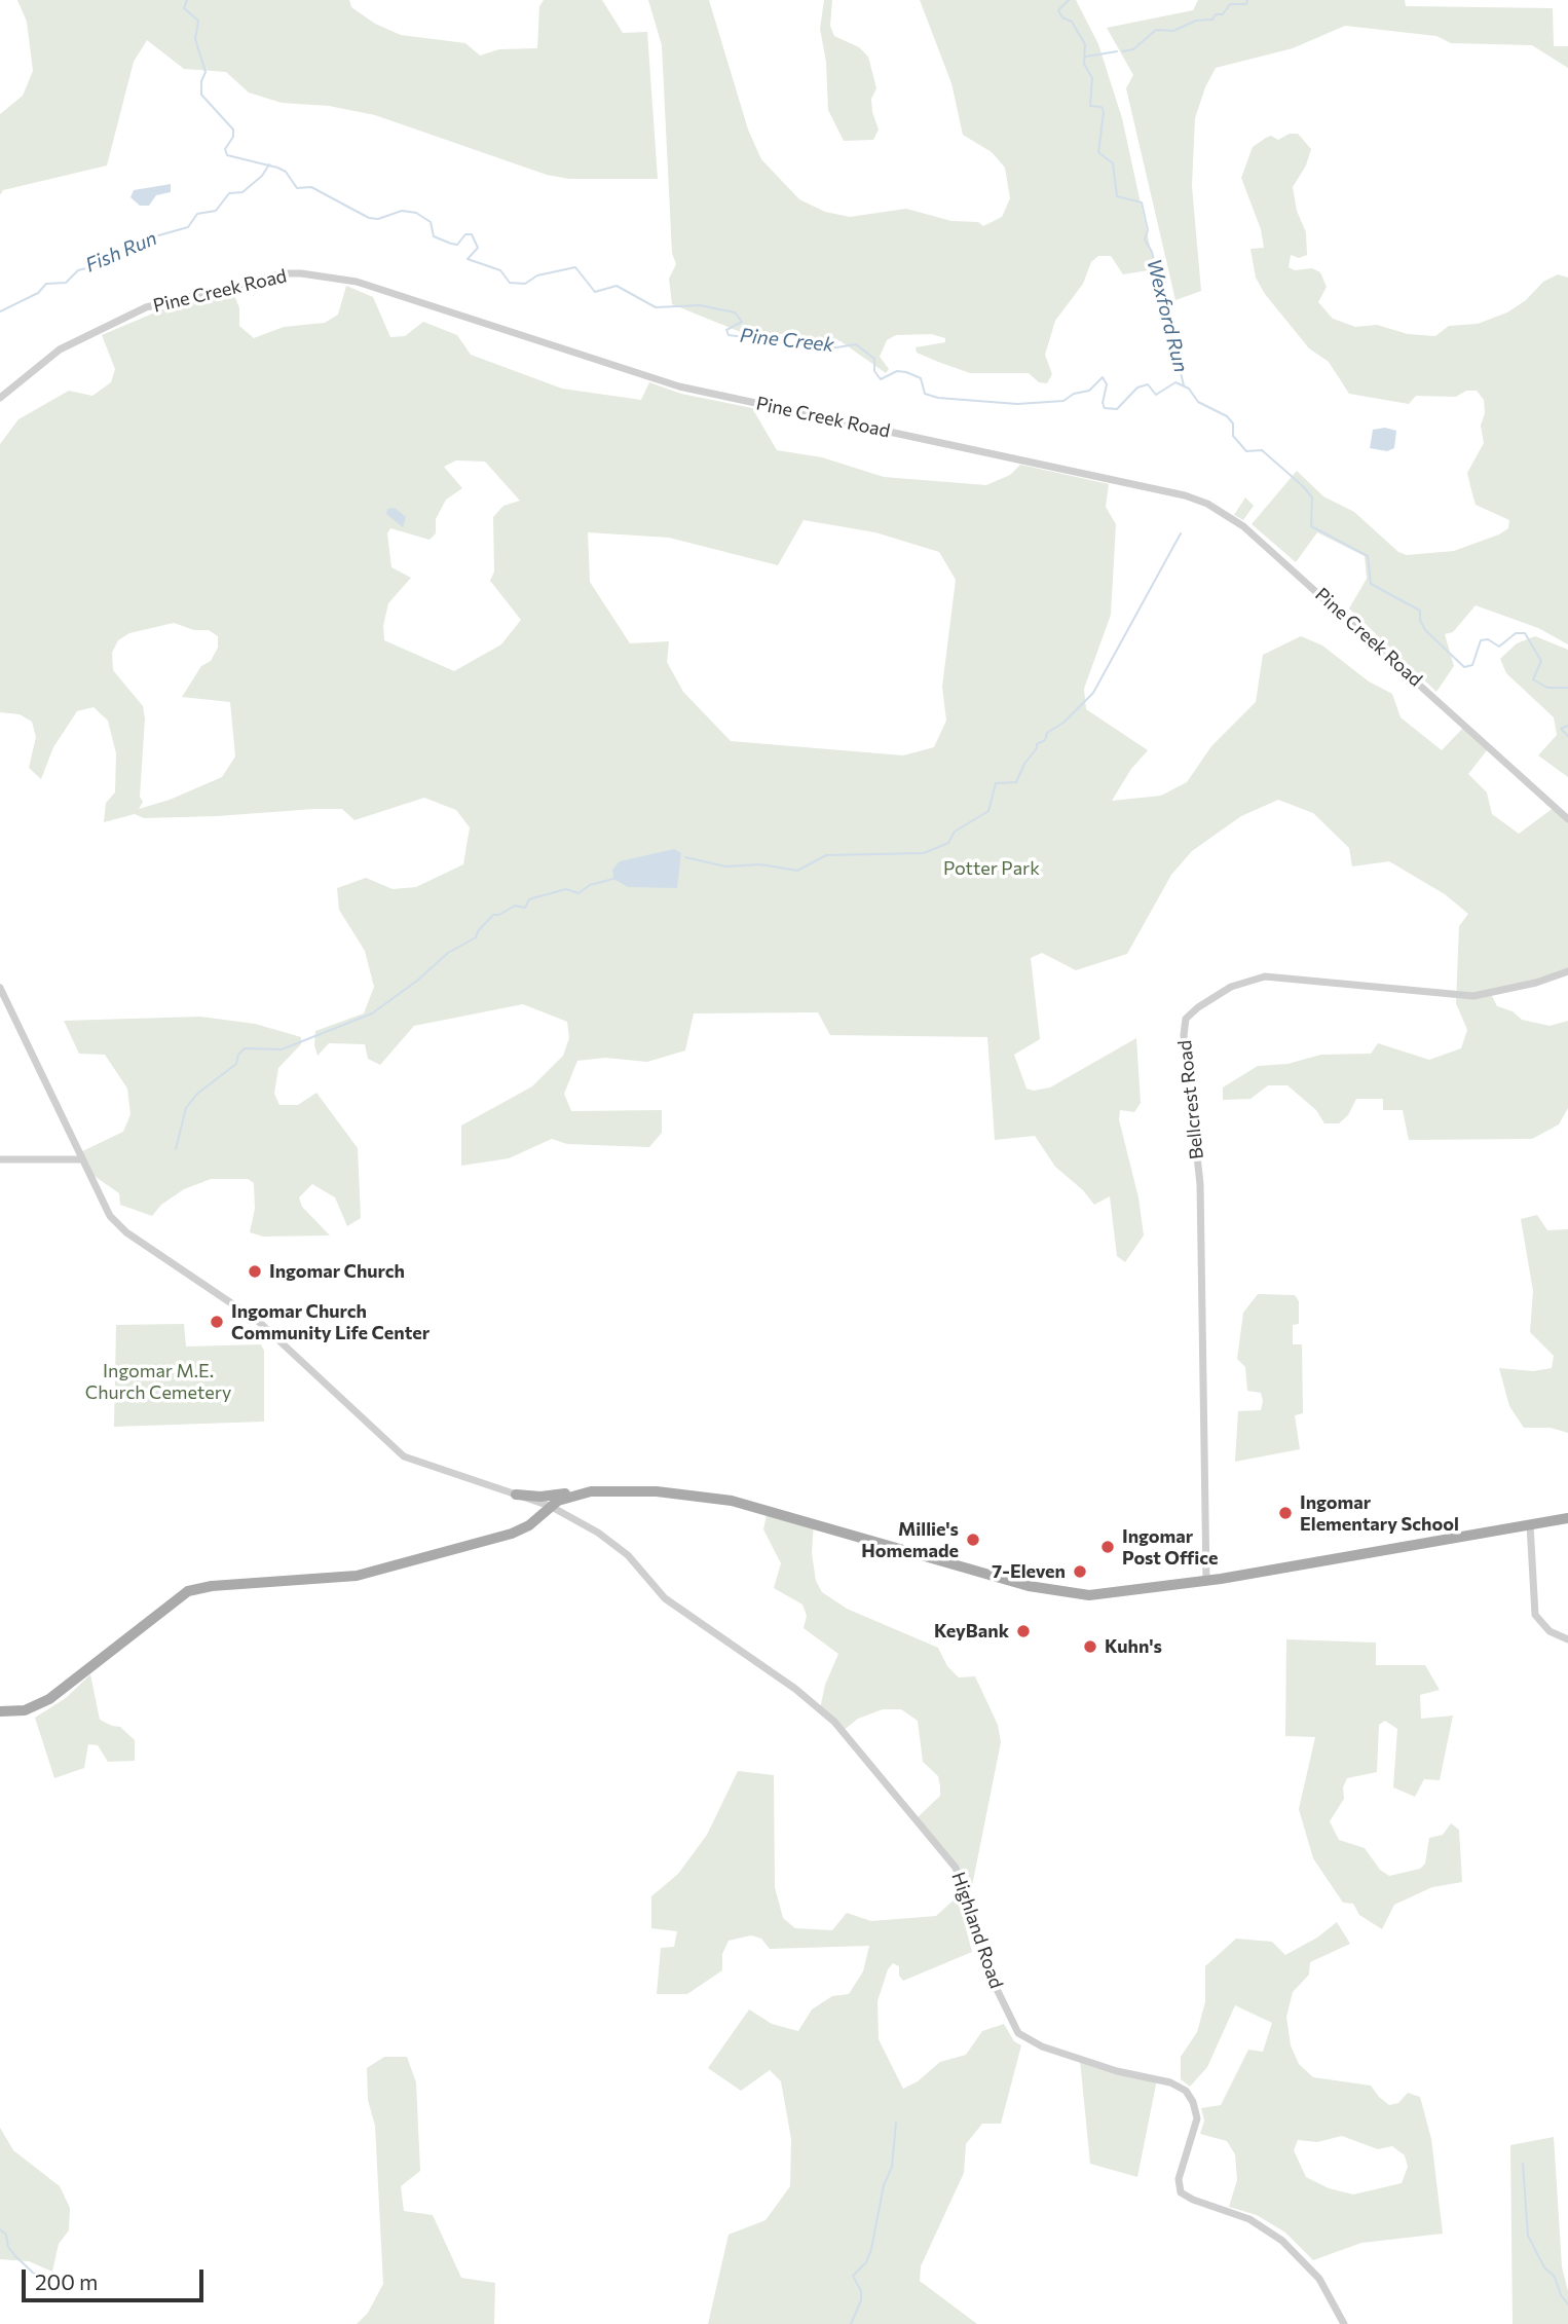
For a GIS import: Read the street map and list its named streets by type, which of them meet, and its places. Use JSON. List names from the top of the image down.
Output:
{
  "streets": {
    "street": ["Pine Creek Road", "Bellcrest Road", "Highland Road"]
  },
  "water": ["Fish Run", "Wexford Run", "Pine Creek"],
  "parks": ["Potter Park", "Ingomar M.E. Church Cemetery"],
  "places": [
    "Ingomar Church",
    "Ingomar Church Community Life Center",
    "Ingomar Elementary School",
    "Millie's Homemade",
    "Ingomar Post Office",
    "7-Eleven",
    "KeyBank",
    "Kuhn's"
  ],
  "scale_bar": "200 m"
}
